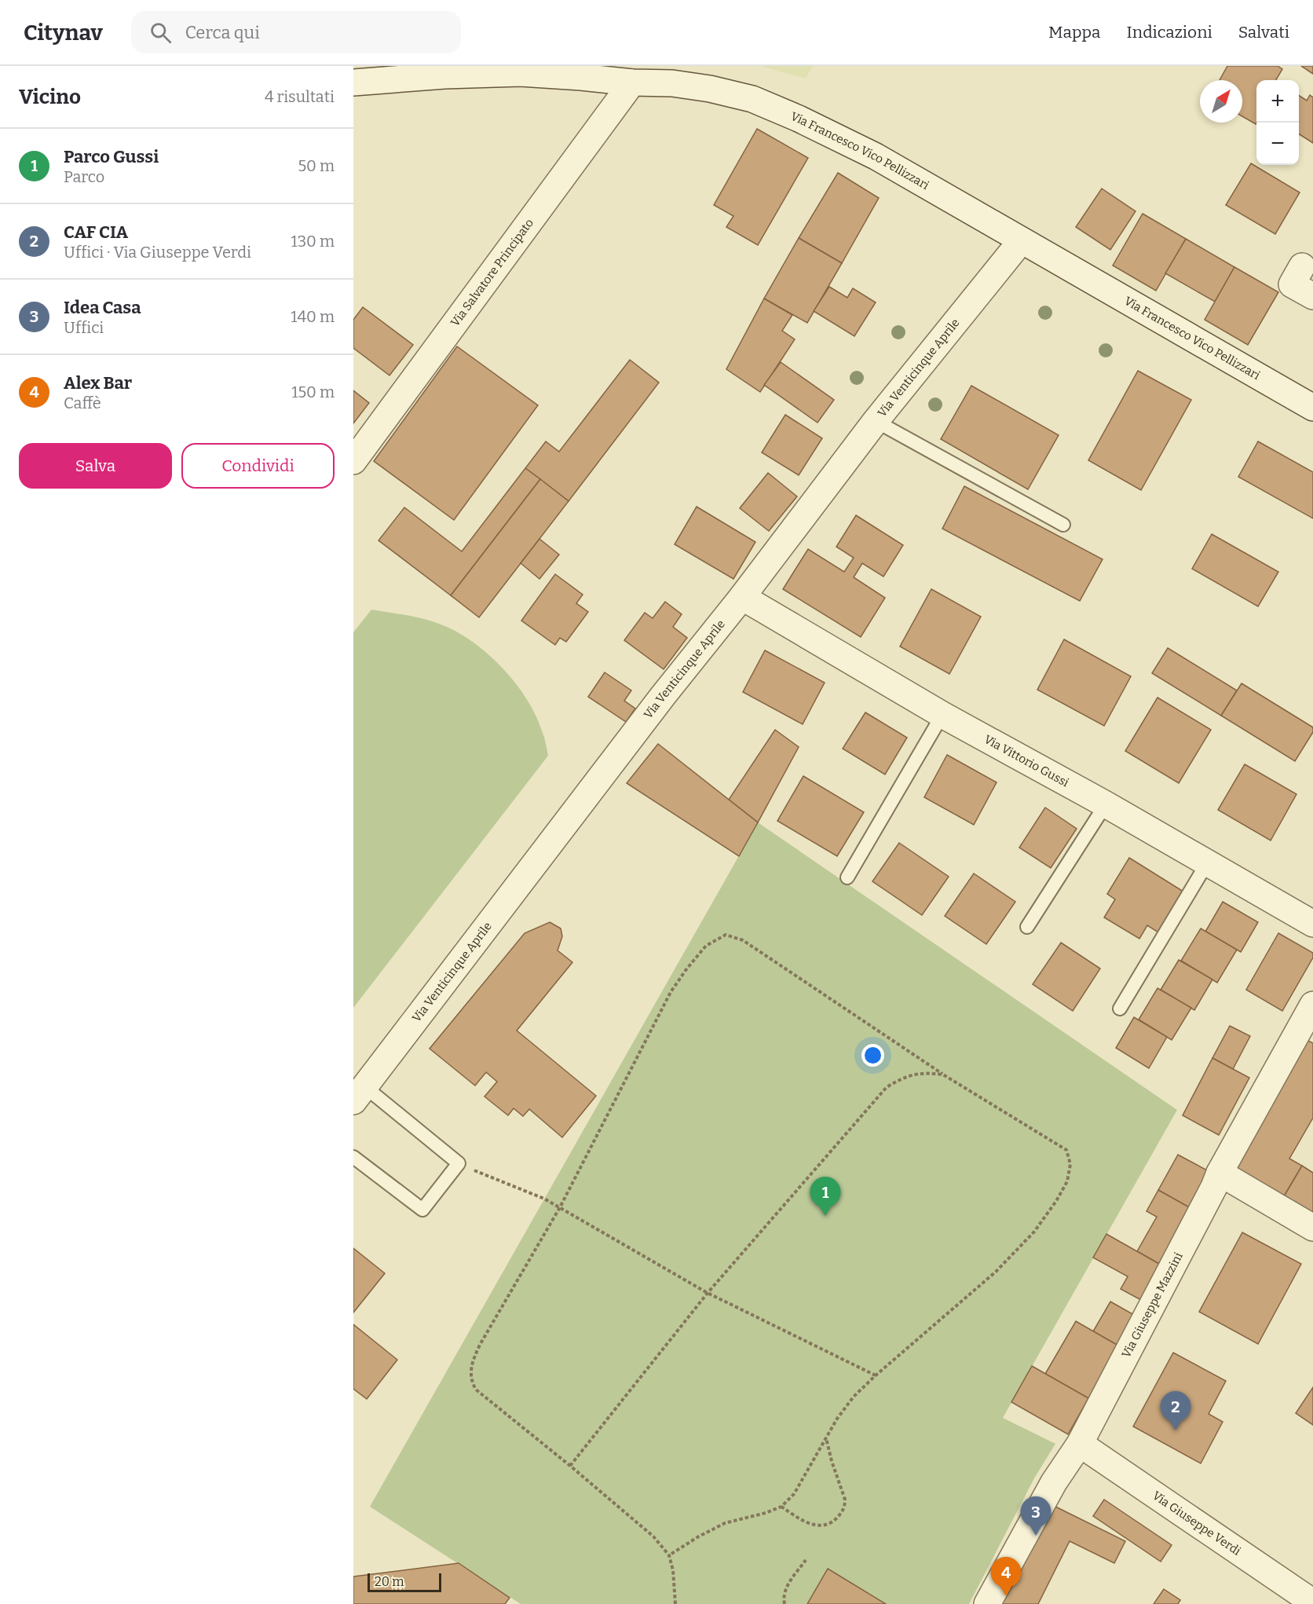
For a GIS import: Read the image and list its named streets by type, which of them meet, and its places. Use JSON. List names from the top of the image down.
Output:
{
  "streets": {
    "street": [
      "Via Francesco Vico Pellizzari",
      "Via Salvatore Principato",
      "Via Venticinque Aprile",
      "Via Vittorio Gussi",
      "Via Giuseppe Mazzini",
      "Via Giuseppe Verdi"
    ]
  },
  "crossings": [
    ["Via Francesco Vico Pellizzari", "Via Salvatore Principato"],
    ["Via Francesco Vico Pellizzari", "Via Venticinque Aprile"],
    ["Via Venticinque Aprile", "Via Vittorio Gussi"],
    ["Via Giuseppe Mazzini", "Via Giuseppe Verdi"]
  ],
  "scale_bar": "20 m",
  "north": "top right",
  "page": {
    "header": "Citynav",
    "search": "Cerca qui",
    "nav": ["Mappa", "Indicazioni", "Salvati"],
    "heading": ["Vicino", "4 risultati"],
    "map_buttons": ["+", "−"],
    "list": [
      {
        "mark": "1",
        "name": "Parco Gussi",
        "note": "Parco",
        "value": "50 m"
      },
      {
        "mark": "2",
        "name": "CAF CIA",
        "note": "Uffici · Via Giuseppe Verdi",
        "value": "130 m"
      },
      {
        "mark": "3",
        "name": "Idea Casa",
        "note": "Uffici",
        "value": "140 m"
      },
      {
        "mark": "4",
        "name": "Alex Bar",
        "note": "Caffè",
        "value": "150 m"
      }
    ],
    "buttons": ["Salva", "Condividi"],
    "pins": [
      "1",
      "2",
      "3",
      "4"
    ],
    "scale": "20 m"
  }
}
